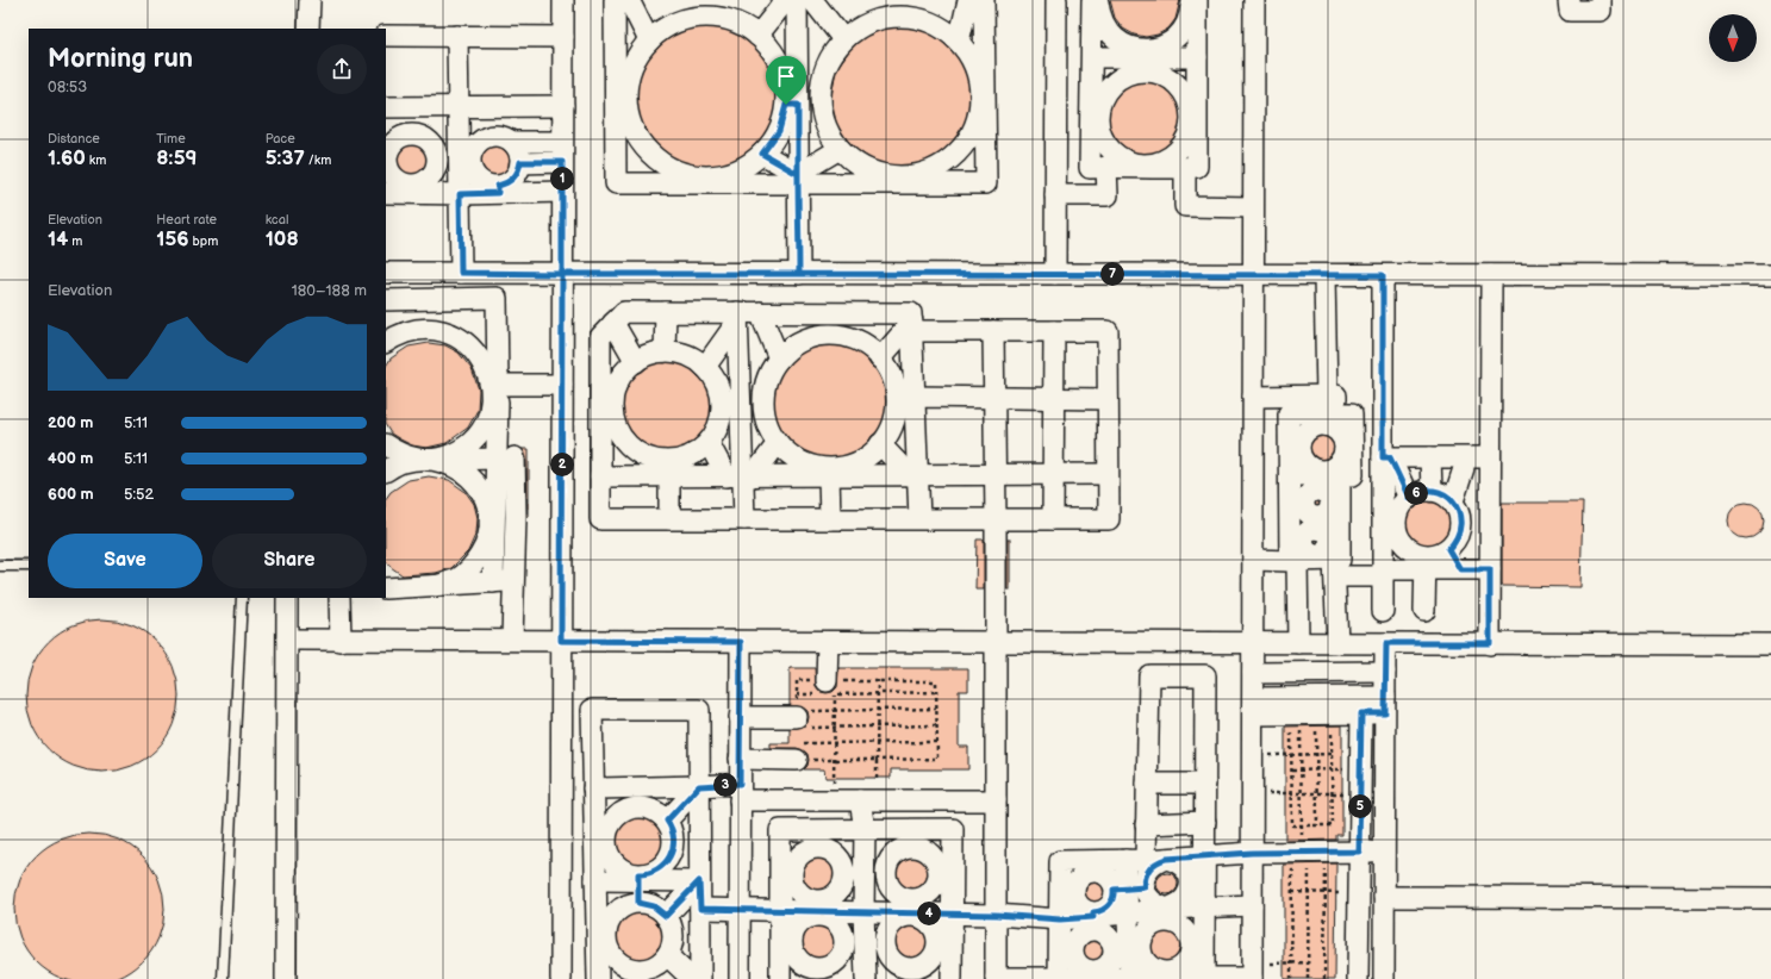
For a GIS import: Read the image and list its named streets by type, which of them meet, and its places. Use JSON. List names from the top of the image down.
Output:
{
  "north": "bottom",
  "page": {
    "heading": ["Morning run", "08:53"],
    "stats": [
      ["Distance", "1.60 km"],
      ["Time", "8:59"],
      ["Pace", "5:37 /km"],
      ["Elevation", "14 m"],
      ["Heart rate", "156 bpm"],
      ["kcal", "108"]
    ],
    "pins": [
      "1",
      "7",
      "2",
      "6",
      "3",
      "5",
      "4"
    ],
    "chart": ["Elevation", "180–188 m"],
    "list": [
      {
        "name": "200 m",
        "note": "5:11"
      },
      {
        "name": "400 m",
        "note": "5:11"
      },
      {
        "name": "600 m",
        "note": "5:52"
      }
    ],
    "buttons": ["Save", "Share"]
  }
}
